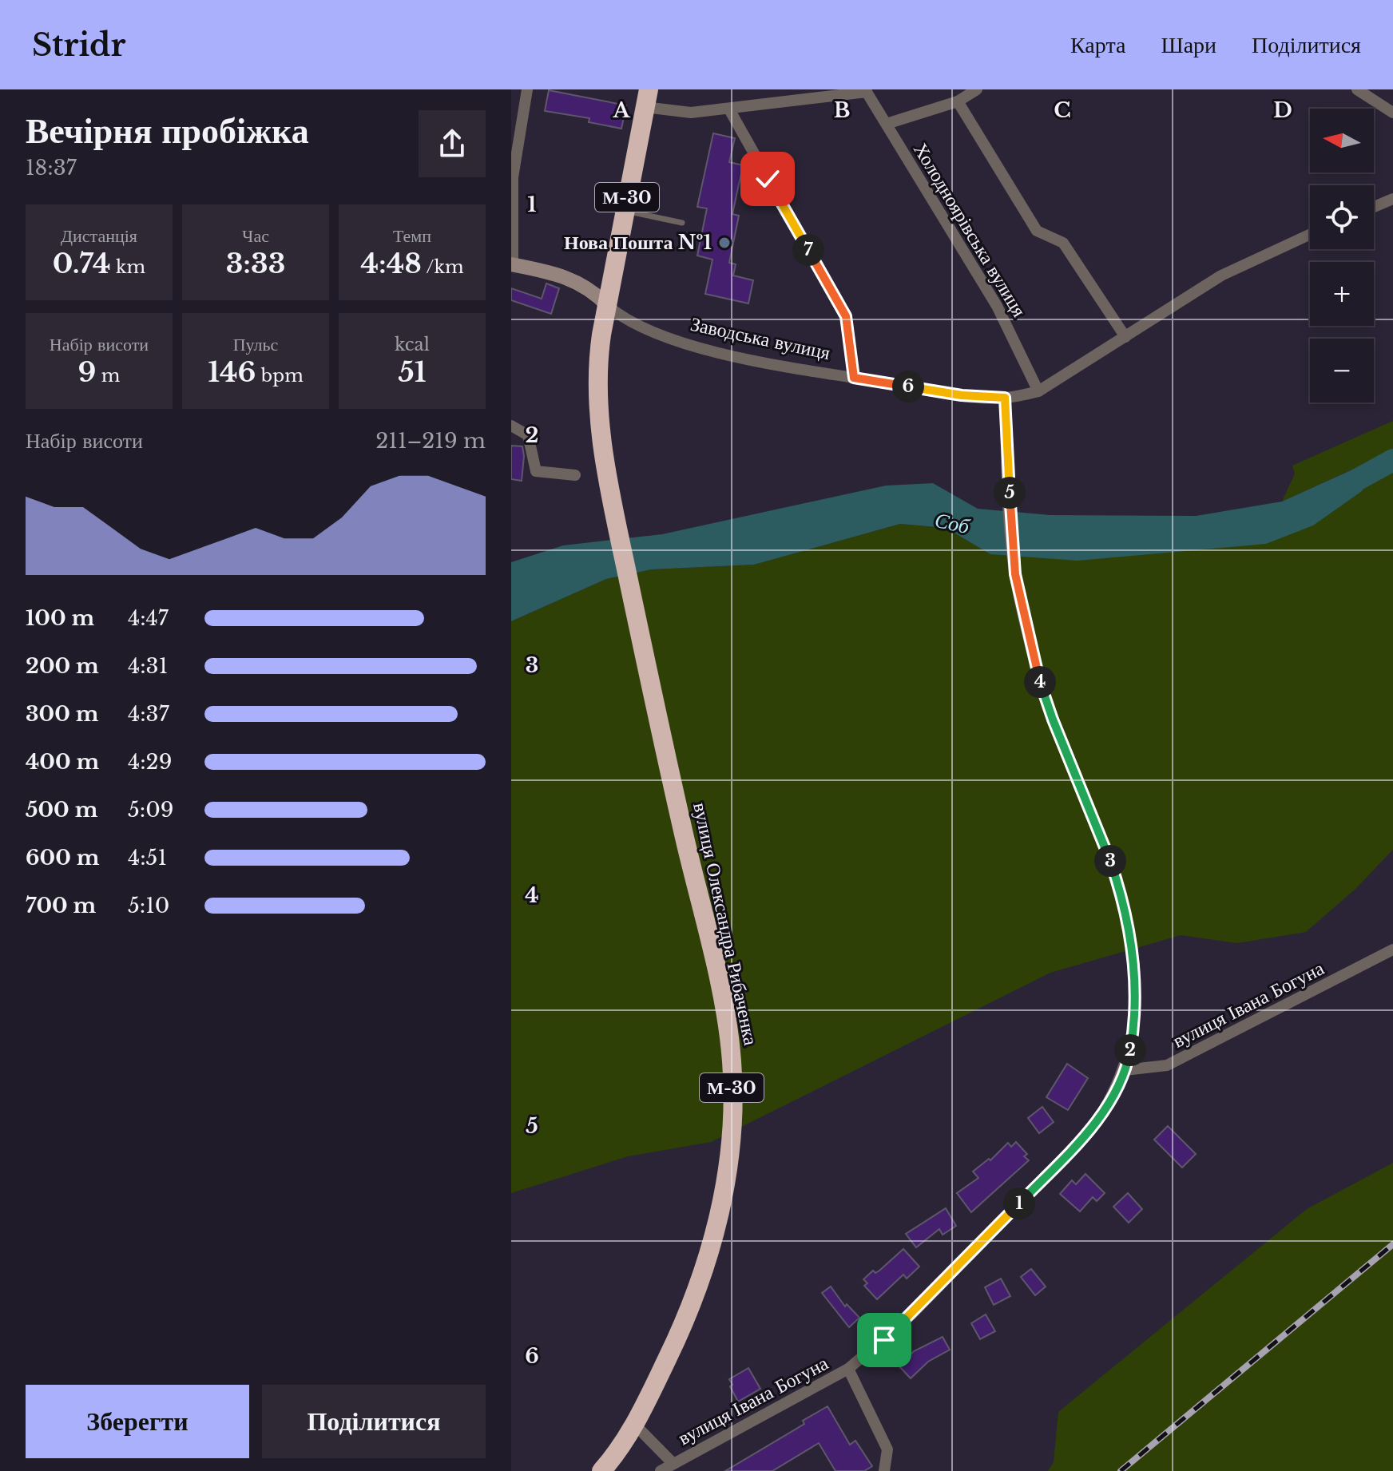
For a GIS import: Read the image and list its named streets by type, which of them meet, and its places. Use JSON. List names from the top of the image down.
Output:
{
  "streets": {
    "highway": ["М-30", "вулиця Олександра Рибаченка"],
    "street": ["Холодноярівська вулиця", "Заводська вулиця", "вулиця Івана Богуна"]
  },
  "crossings": [
    ["М-30", "Заводська вулиця"],
    ["М-30", "вулиця Олександра Рибаченка"],
    ["Холодноярівська вулиця", "Заводська вулиця"],
    ["Заводська вулиця", "вулиця Олександра Рибаченка"]
  ],
  "water": ["Соб"],
  "places": ["Нова Пошта №1"],
  "north": "left",
  "page": {
    "header": "Stridr",
    "nav": ["Карта", "Шари", "Поділитися"],
    "heading": ["Вечірня пробіжка", "18:37"],
    "map_buttons": ["+", "−"],
    "stats": [
      ["Дистанція", "0.74 km"],
      ["Час", "3:33"],
      ["Темп", "4:48 /km"],
      ["Набір висоти", "9 m"],
      ["Пульс", "146 bpm"],
      ["kcal", "51"]
    ],
    "pins": [
      "7",
      "6",
      "5",
      "4",
      "3",
      "2",
      "1"
    ],
    "chart": ["Набір висоти", "211–219 m"],
    "list": [
      {
        "name": "100 m",
        "note": "4:47"
      },
      {
        "name": "200 m",
        "note": "4:31"
      },
      {
        "name": "300 m",
        "note": "4:37"
      },
      {
        "name": "400 m",
        "note": "4:29"
      },
      {
        "name": "500 m",
        "note": "5:09"
      },
      {
        "name": "600 m",
        "note": "4:51"
      },
      {
        "name": "700 m",
        "note": "5:10"
      }
    ],
    "buttons": ["Зберегти", "Поділитися"]
  },
  "grid": {
    "columns": [
      "A",
      "B",
      "C",
      "D"
    ],
    "rows": [
      "1",
      "2",
      "3",
      "4",
      "5",
      "6"
    ]
  }
}
